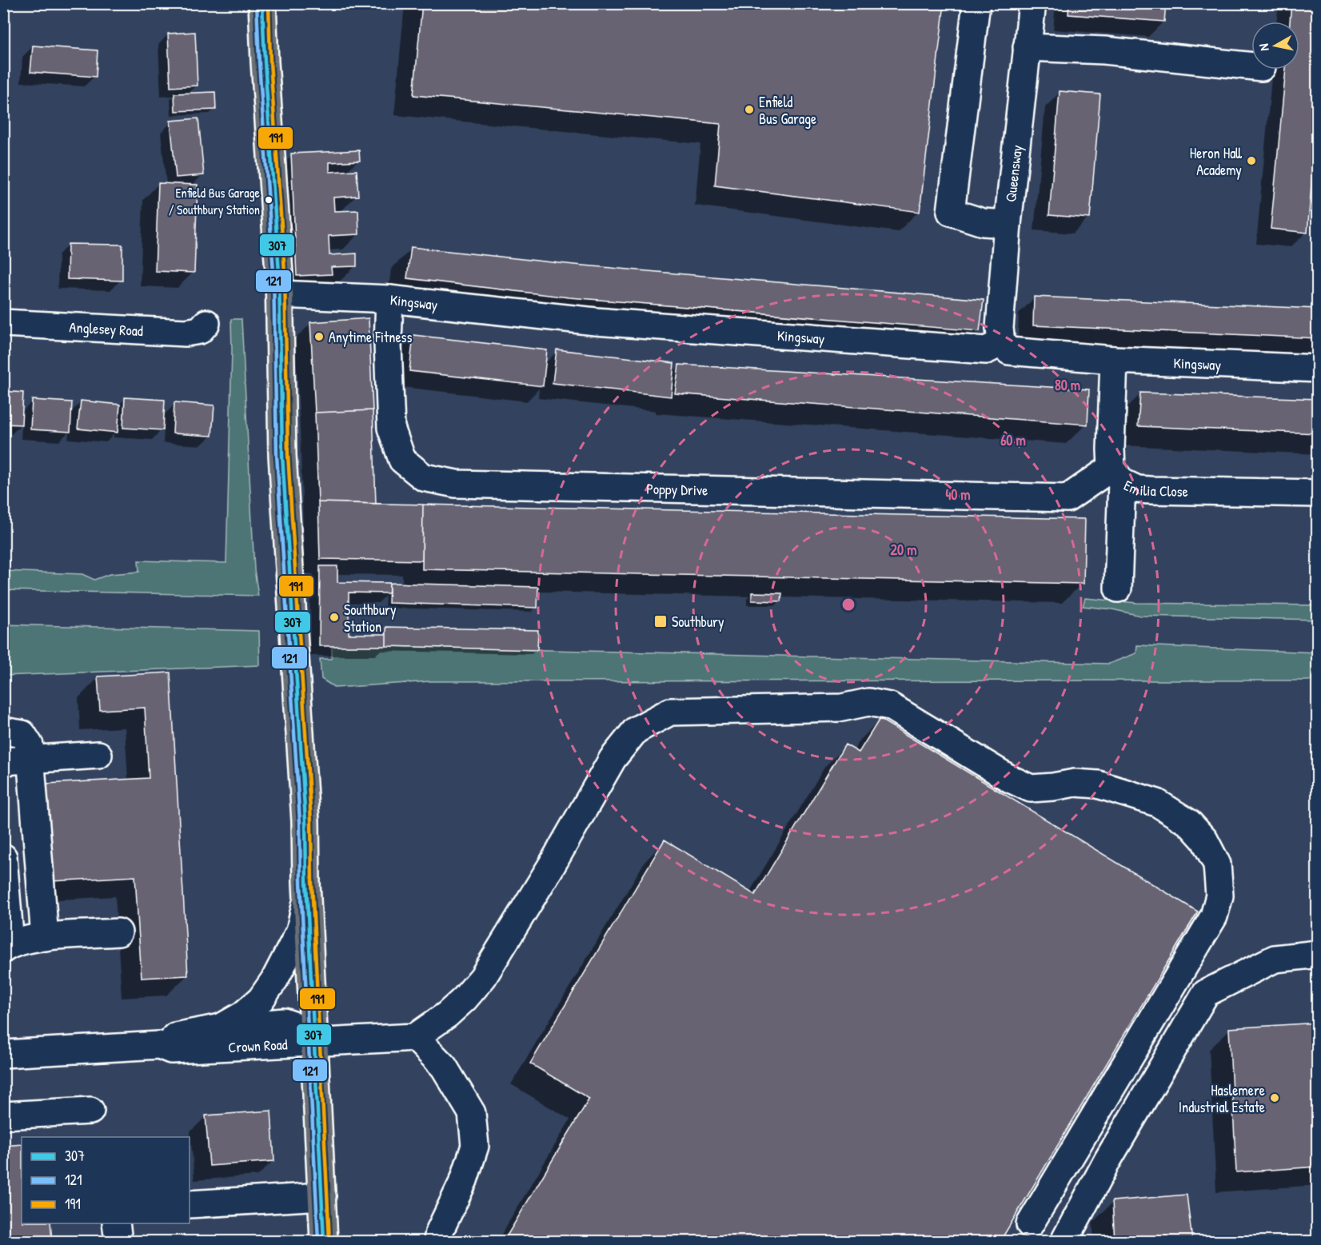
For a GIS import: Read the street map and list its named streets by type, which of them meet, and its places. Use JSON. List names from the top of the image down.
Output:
{
  "streets": {
    "street": [
      "Queensway",
      "Kingsway",
      "Anglesey Road",
      "Emilia Close",
      "Poppy Drive",
      "Crown Road"
    ]
  },
  "crossings": [
    ["Queensway", "Kingsway"],
    ["Kingsway", "Emilia Close"],
    ["Kingsway", "Poppy Drive"],
    ["Emilia Close", "Poppy Drive"]
  ],
  "places": {
    "other": [
      "Enfield Bus Garage",
      "Heron Hall Academy",
      "Enfield Bus Garage / Southbury Station",
      "Anytime Fitness",
      "Southbury Station",
      "Haslemere Industrial Estate"
    ],
    "transit": ["Southbury"]
  },
  "lines": ["transit line 307", "transit line 121", "transit line 191"],
  "legend": ["307", "121", "191"],
  "north": "left",
  "rings": [
    "80 m",
    "60 m",
    "40 m",
    "20 m"
  ]
}
